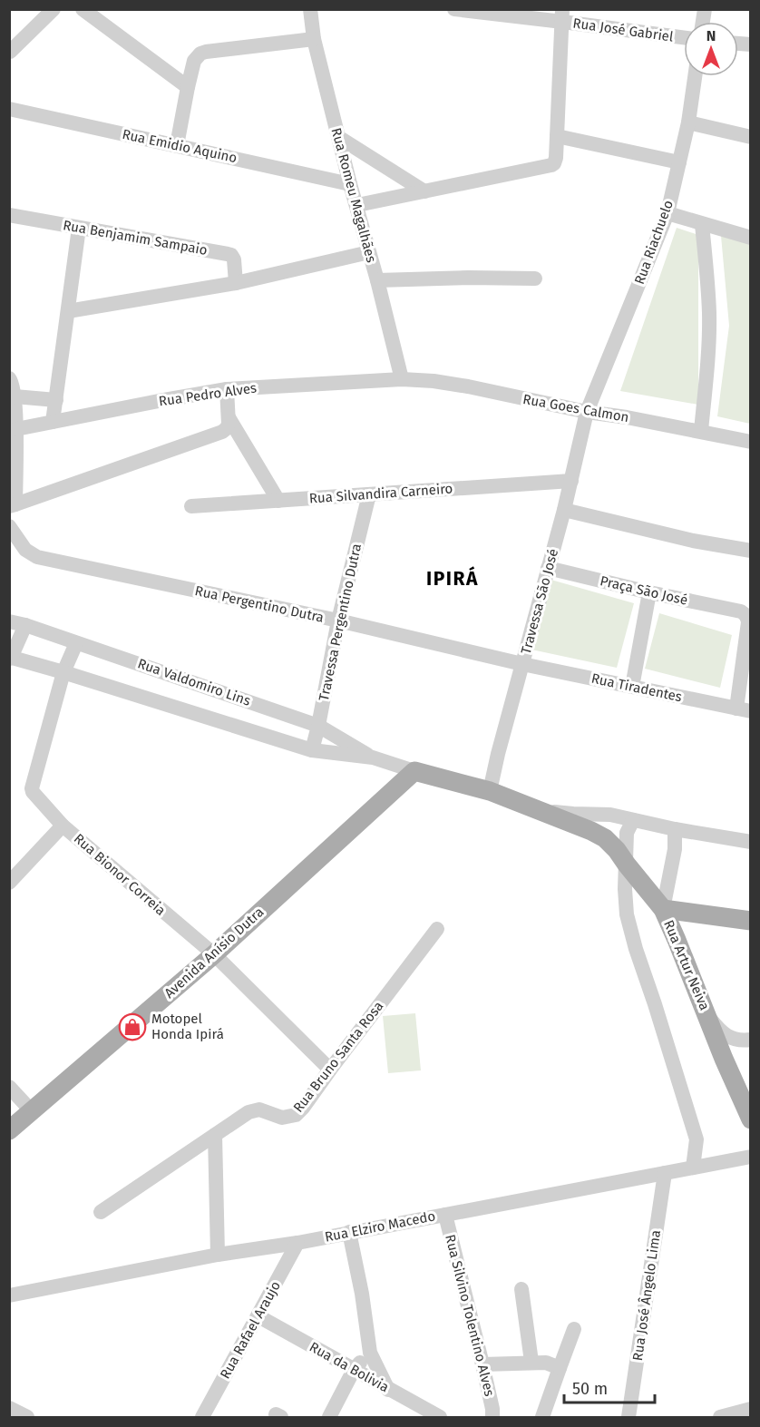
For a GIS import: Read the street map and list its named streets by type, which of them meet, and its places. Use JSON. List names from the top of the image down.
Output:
{
  "streets": {
    "main road": ["Rua Valdomiro Lins", "Avenida Anísio Dutra", "Rua Artur Neiva"],
    "street": [
      "Rua José Gabriel",
      "Rua Emidio Aquino",
      "Rua Romeu Magalhães",
      "Rua Benjamim Sampaio",
      "Rua Riachuelo",
      "Rua Pedro Alves",
      "Rua Goes Calmon",
      "Rua Silvandira Carneiro",
      "Praça São José",
      "Travessa São José",
      "Rua Pergentino Dutra",
      "Travessa Pergentino Dutra",
      "Rua Tiradentes",
      "Rua Bionor Correia",
      "Rua Bruno Santa Rosa",
      "Rua Elziro Macedo",
      "Rua José Ângelo Lima",
      "Rua Silvino Tolentino Alves",
      "Rua Rafael Araujo",
      "Rua da Bolivia"
    ]
  },
  "crossings": [
    ["Rua Emidio Aquino", "Rua Romeu Magalhães"],
    ["Rua Romeu Magalhães", "Rua Pedro Alves"],
    ["Rua Romeu Magalhães", "Rua Goes Calmon"],
    ["Rua Riachuelo", "Rua Goes Calmon"],
    ["Rua Riachuelo", "Travessa São José"],
    ["Rua Pedro Alves", "Rua Goes Calmon"],
    ["Rua Goes Calmon", "Travessa São José"],
    ["Rua Silvandira Carneiro", "Travessa São José"],
    ["Rua Silvandira Carneiro", "Travessa Pergentino Dutra"],
    ["Praça São José", "Travessa São José"],
    ["Praça São José", "Rua Tiradentes"],
    ["Travessa São José", "Rua Pergentino Dutra"],
    ["Travessa São José", "Rua Valdomiro Lins"],
    ["Travessa São José", "Rua Tiradentes"],
    ["Rua Pergentino Dutra", "Travessa Pergentino Dutra"],
    ["Rua Pergentino Dutra", "Rua Tiradentes"],
    ["Travessa Pergentino Dutra", "Rua Valdomiro Lins"],
    ["Rua Valdomiro Lins", "Rua Bionor Correia"],
    ["Rua Valdomiro Lins", "Avenida Anísio Dutra"],
    ["Rua Valdomiro Lins", "Rua Artur Neiva"],
    ["Rua Bionor Correia", "Avenida Anísio Dutra"],
    ["Rua Bionor Correia", "Rua Bruno Santa Rosa"],
    ["Rua Elziro Macedo", "Rua José Ângelo Lima"],
    ["Rua Elziro Macedo", "Rua Silvino Tolentino Alves"],
    ["Rua Elziro Macedo", "Rua Rafael Araujo"],
    ["Rua Rafael Araujo", "Rua da Bolivia"]
  ],
  "districts": ["IPIRÁ"],
  "places": {
    "shop": ["Motopel Honda Ipirá"]
  },
  "scale_bar": "50 m",
  "north": "top"
}
